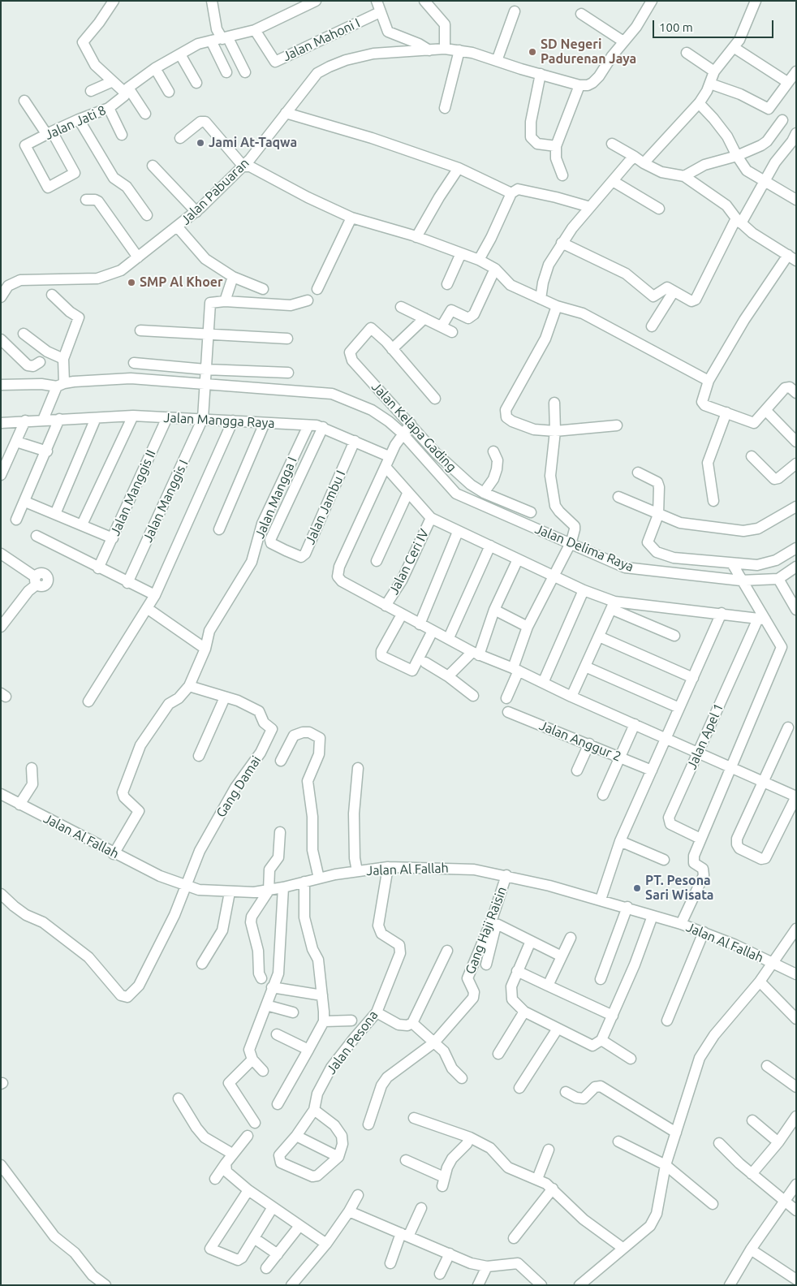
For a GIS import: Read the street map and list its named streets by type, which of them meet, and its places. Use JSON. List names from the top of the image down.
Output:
{
  "streets": {
    "street": [
      "Jalan Mahoni I",
      "Jalan Jati 8",
      "Jalan Pabuaran",
      "Jalan Mangga Raya",
      "Jalan Kelapa Gading",
      "Jalan Manggis II",
      "Jalan Mangga I",
      "Jalan Manggis I",
      "Jalan Jambu I",
      "Jalan Delima Raya",
      "Jalan Ceri IV",
      "Jalan Apel 1",
      "Jalan Anggur 2",
      "Gang Damai",
      "Jalan Al Fallah",
      "Gang Haji Raisin",
      "Jalan Pesona"
    ]
  },
  "crossings": [
    ["Jalan Mahoni I", "Jalan Jati 8"],
    ["Jalan Mangga Raya", "Jalan Manggis II"],
    ["Jalan Mangga Raya", "Jalan Mangga I"],
    ["Jalan Mangga Raya", "Jalan Manggis I"],
    ["Jalan Mangga Raya", "Jalan Jambu I"],
    ["Jalan Kelapa Gading", "Jalan Delima Raya"],
    ["Jalan Mangga I", "Jalan Al Fallah"],
    ["Gang Damai", "Jalan Al Fallah"],
    ["Jalan Al Fallah", "Gang Haji Raisin"],
    ["Jalan Al Fallah", "Jalan Pesona"]
  ],
  "places": [
    "SD Negeri Padurenan Jaya",
    "Jami At-Taqwa",
    "SMP Al Khoer",
    "PT. Pesona Sari Wisata"
  ],
  "scale_bar": "100 m"
}
